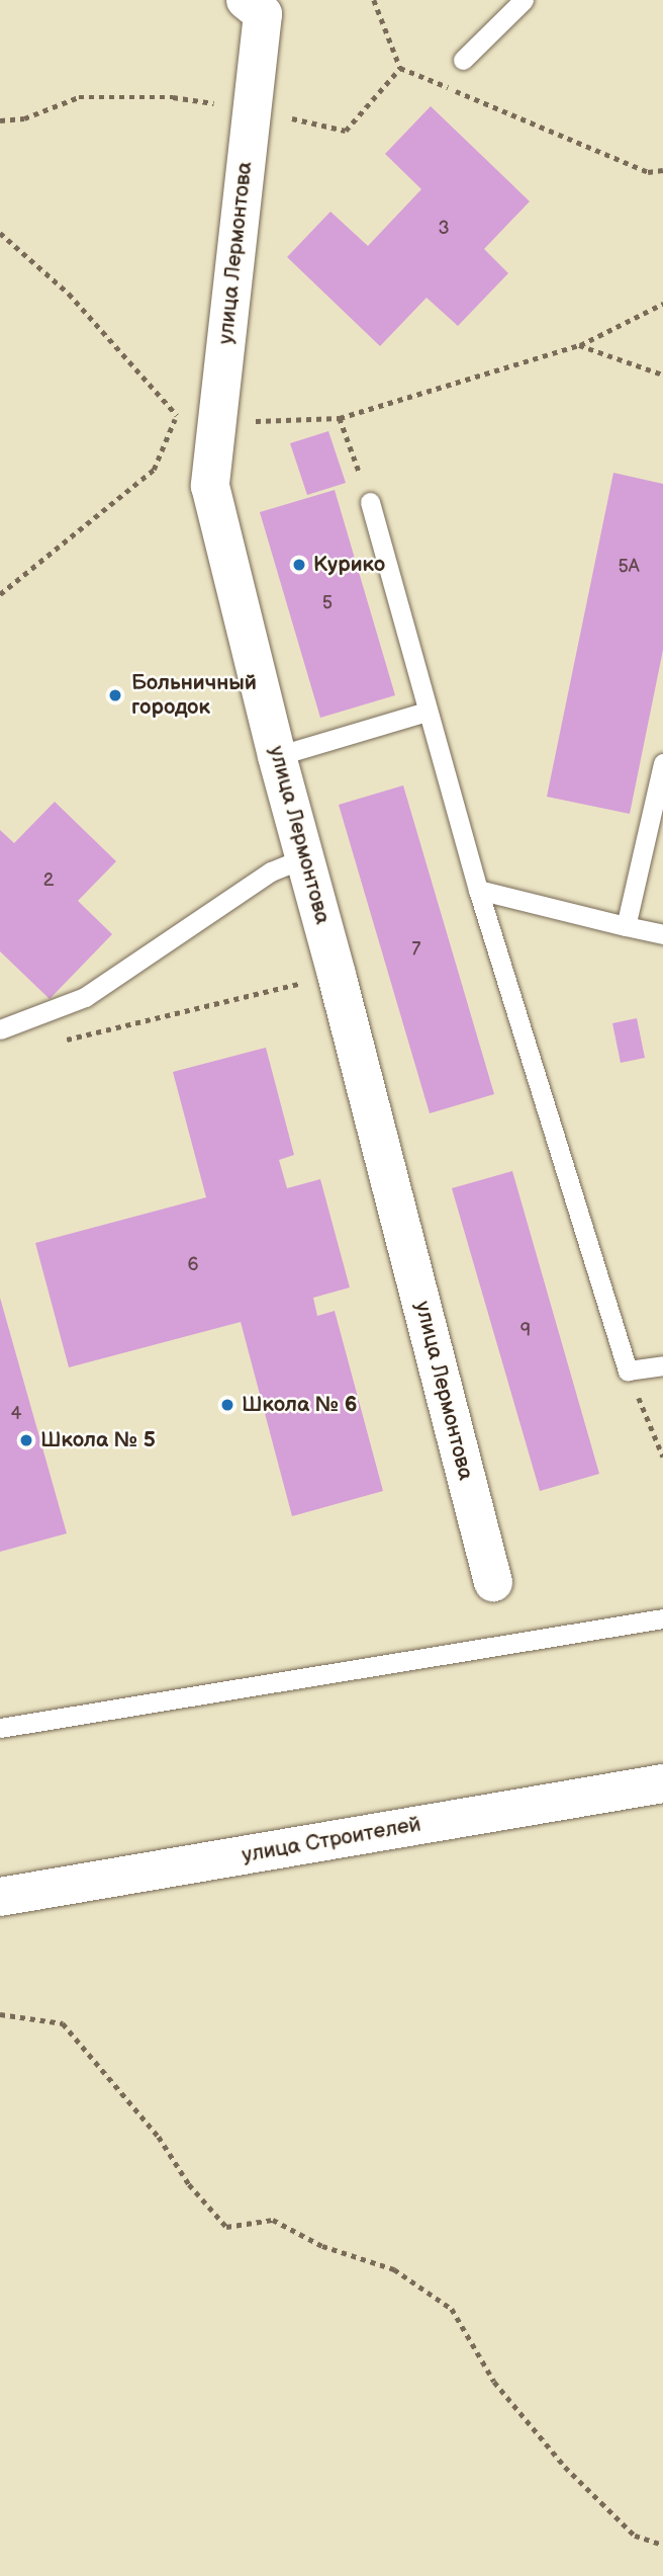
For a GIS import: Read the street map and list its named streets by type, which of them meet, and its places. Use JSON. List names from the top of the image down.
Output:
{
  "streets": {
    "street": ["улица Лермонтова", "улица Строителей"]
  },
  "places": [
    "Курико",
    "Больничный городок",
    "Школа № 6",
    "Школа № 5"
  ],
  "house_numbers": [
    "3",
    "5А",
    "5",
    "2",
    "7",
    "6",
    "9",
    "4"
  ]
}
